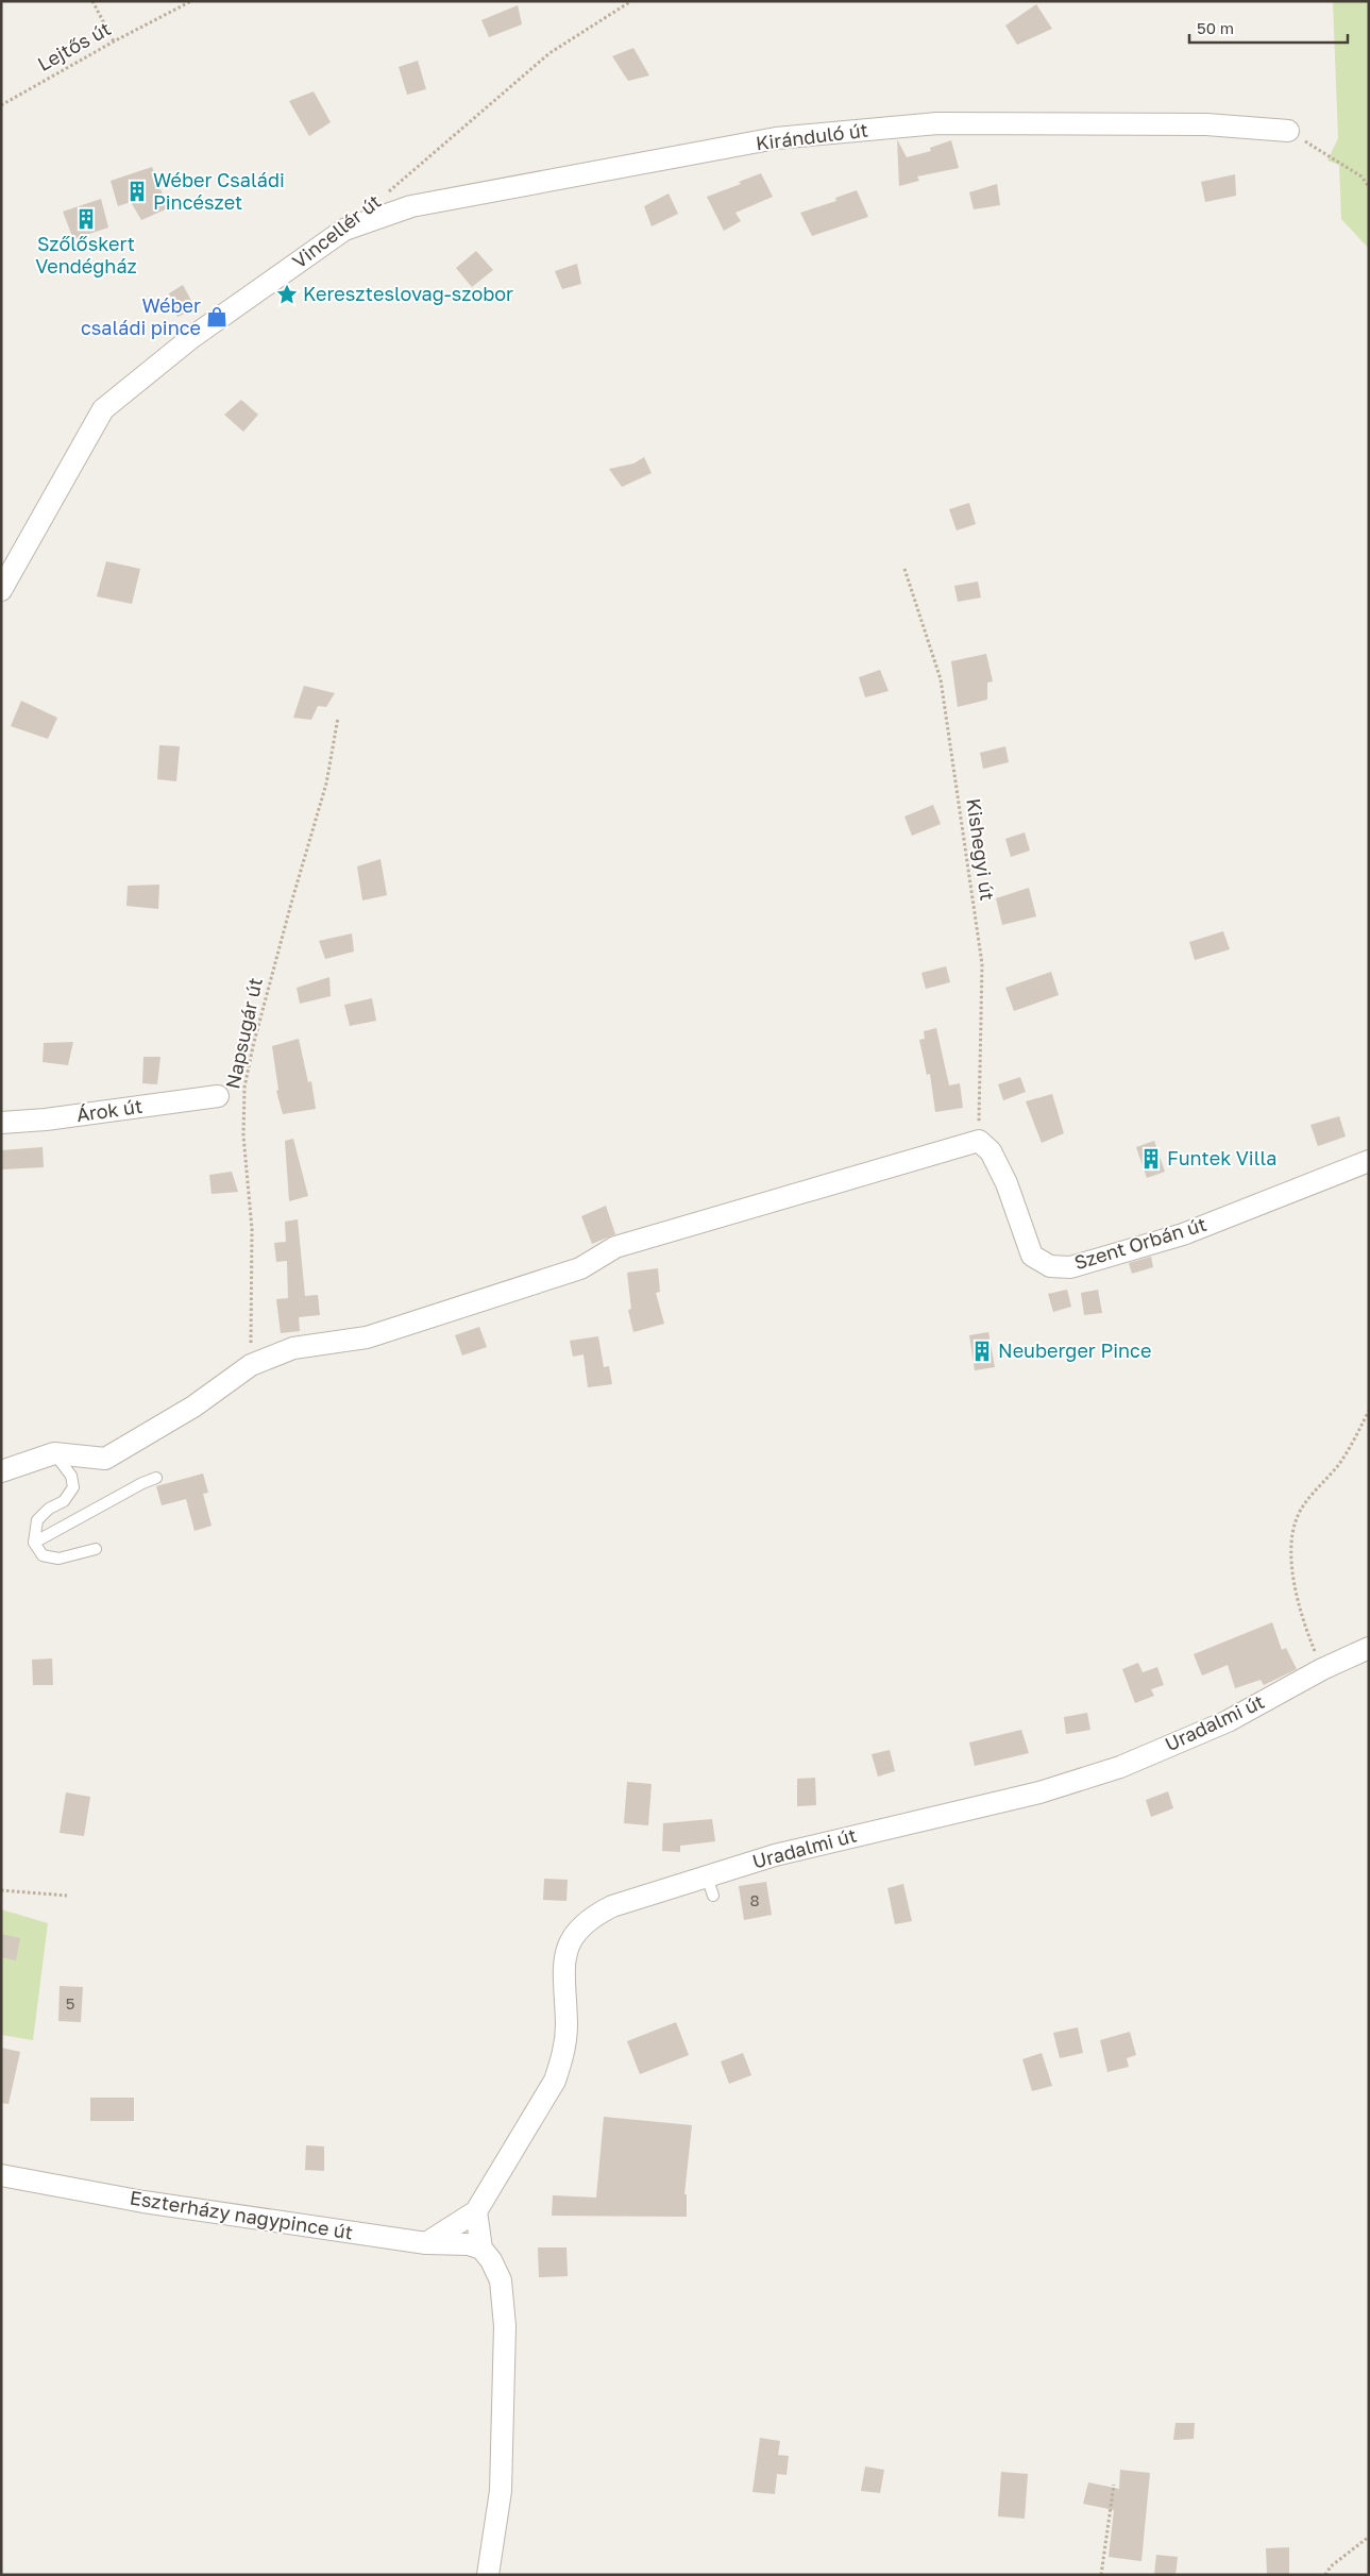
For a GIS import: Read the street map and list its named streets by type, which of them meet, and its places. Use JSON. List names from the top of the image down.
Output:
{
  "streets": {
    "street": [
      "Kiránduló út",
      "Vincellér út",
      "Árok út",
      "Szent Orbán út",
      "Uradalmi út",
      "Eszterházy nagypince út"
    ],
    "path": ["Lejtős út", "Kishegyi út", "Napsugár út"]
  },
  "crossings": [
    ["Kiránduló út", "Vincellér út"],
    ["Kishegyi út", "Szent Orbán út"]
  ],
  "places": {
    "building": [
      "Wéber Családi Pincészet",
      "Szőlőskert Vendégház",
      "Funtek Villa",
      "Neuberger Pince"
    ],
    "place": ["Kereszteslovag-szobor"],
    "shop": ["Wéber családi pince"]
  },
  "house_numbers": ["8", "5"],
  "scale_bar": "50 m"
}
